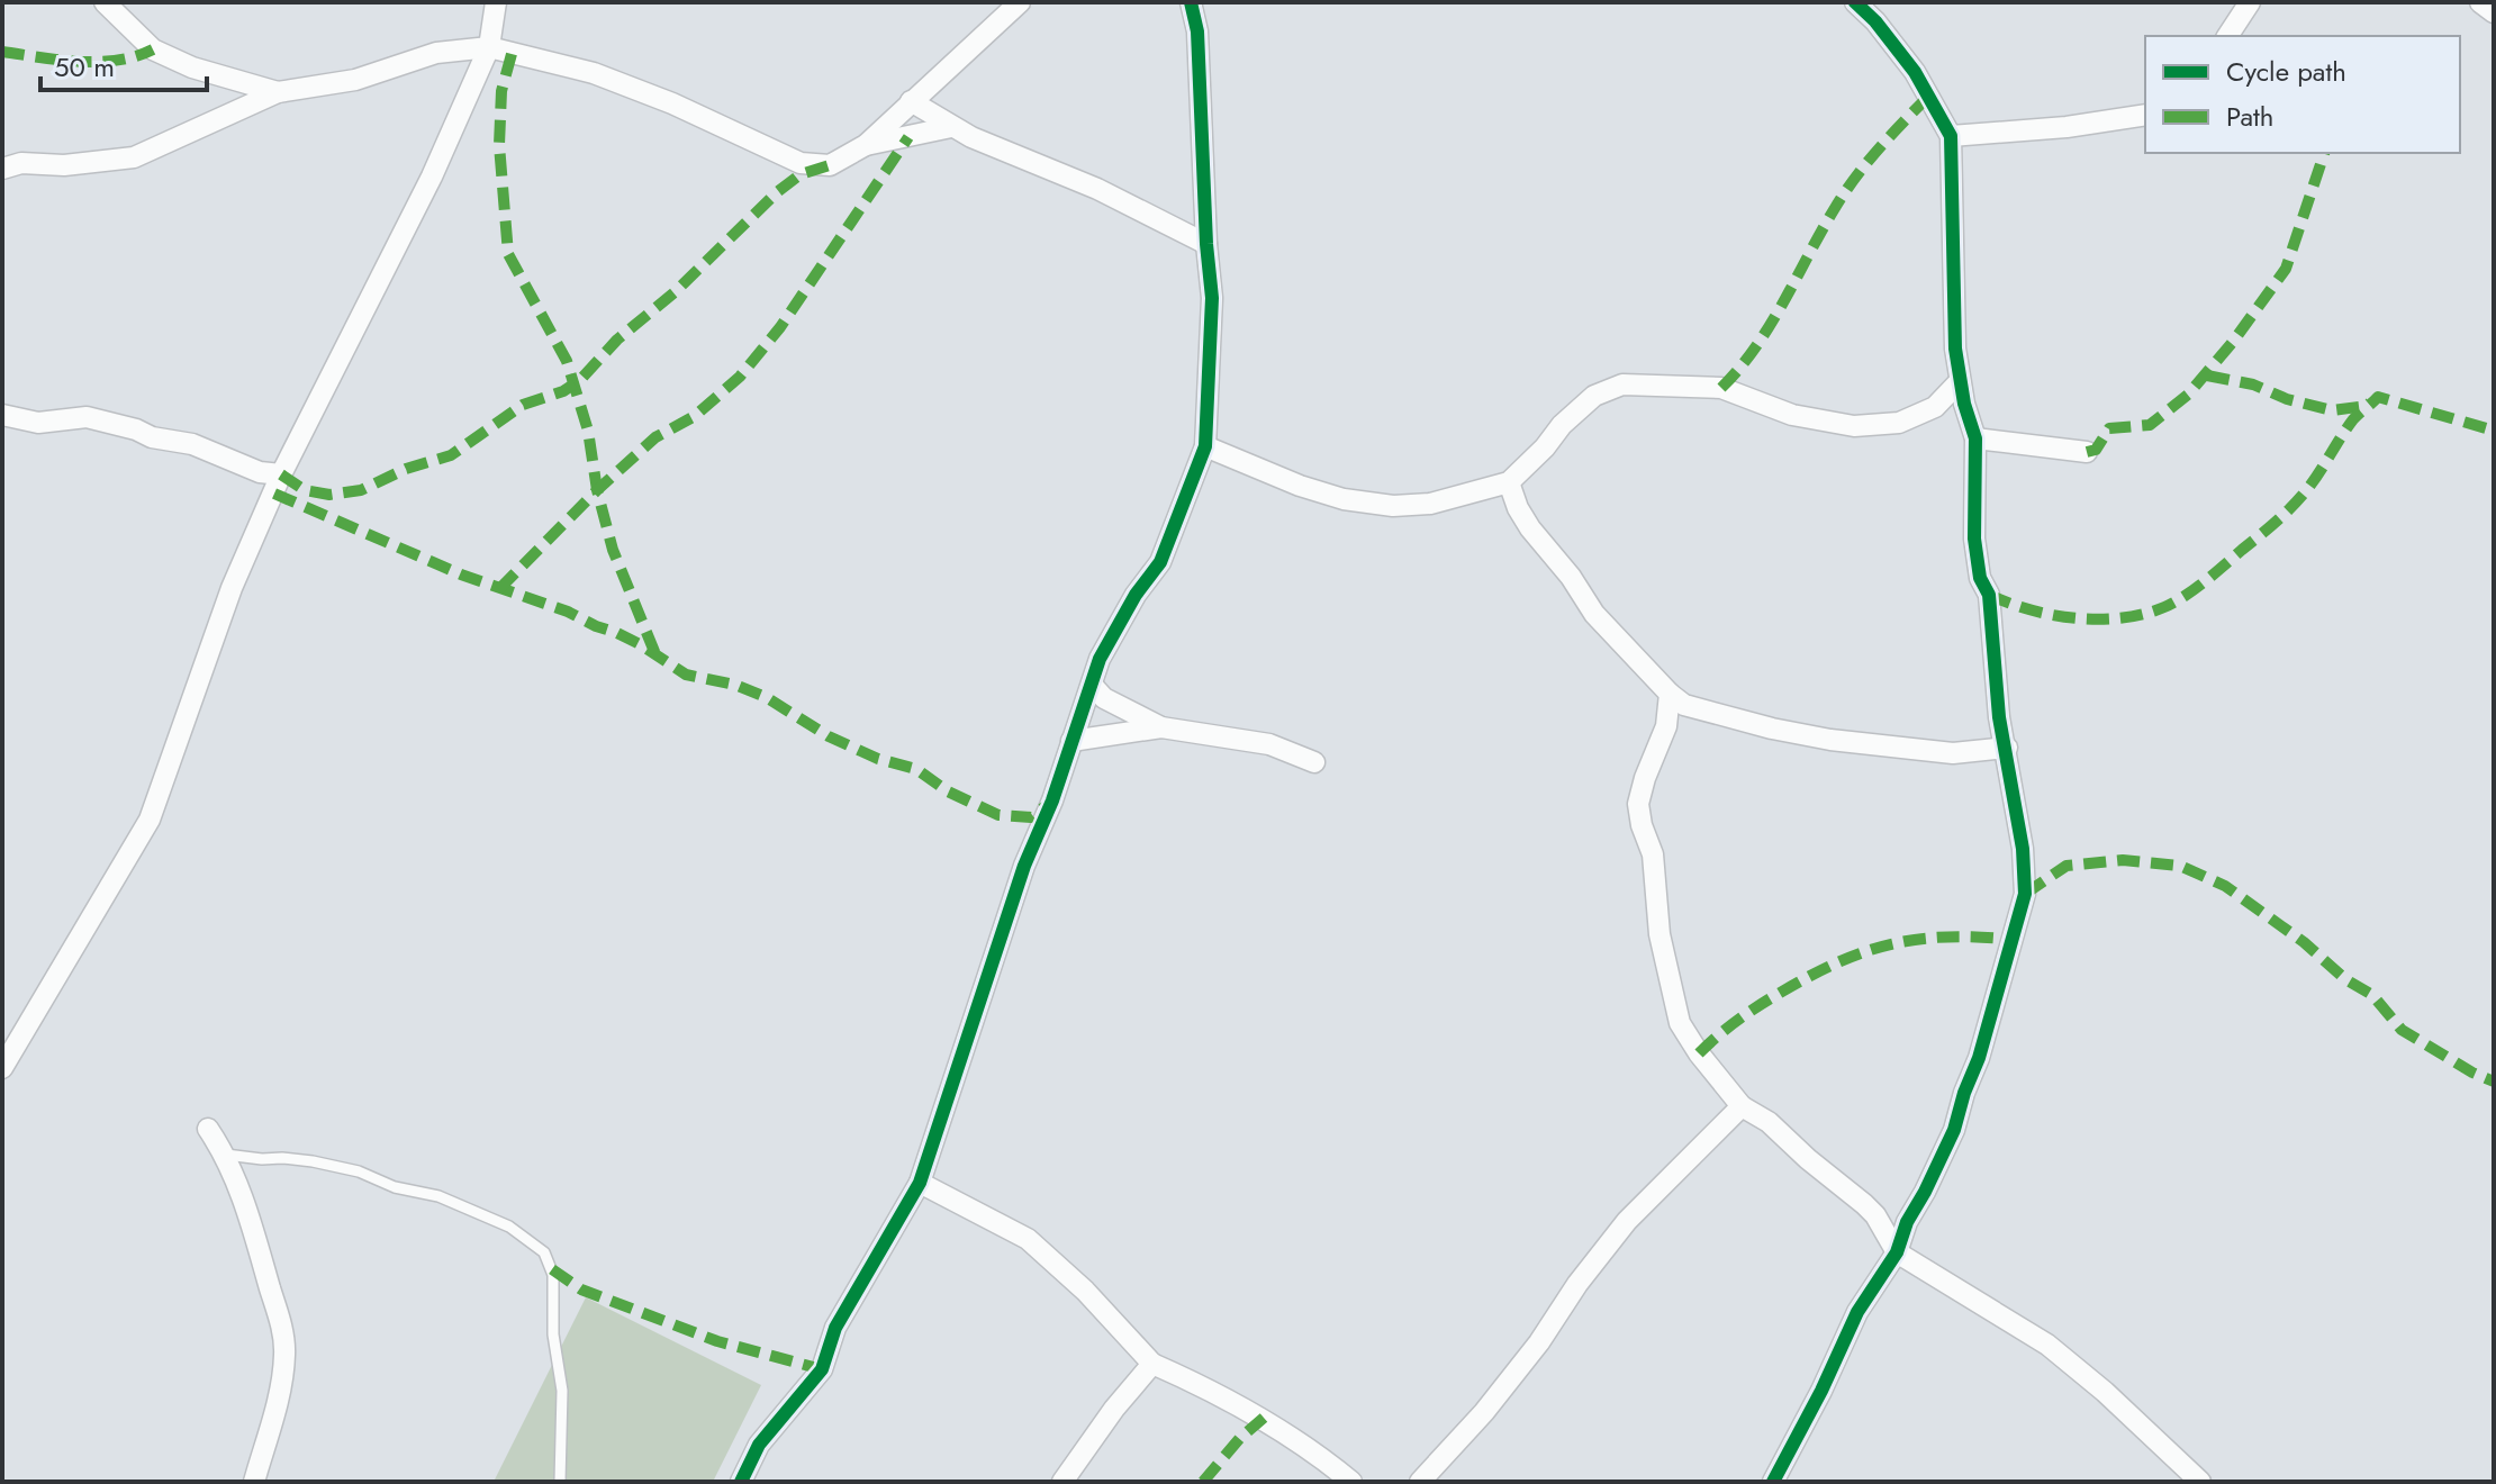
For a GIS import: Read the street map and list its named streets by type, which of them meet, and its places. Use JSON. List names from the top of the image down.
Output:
{
  "legend": ["Cycle path", "Path"],
  "scale_bar": "50 m"
}
